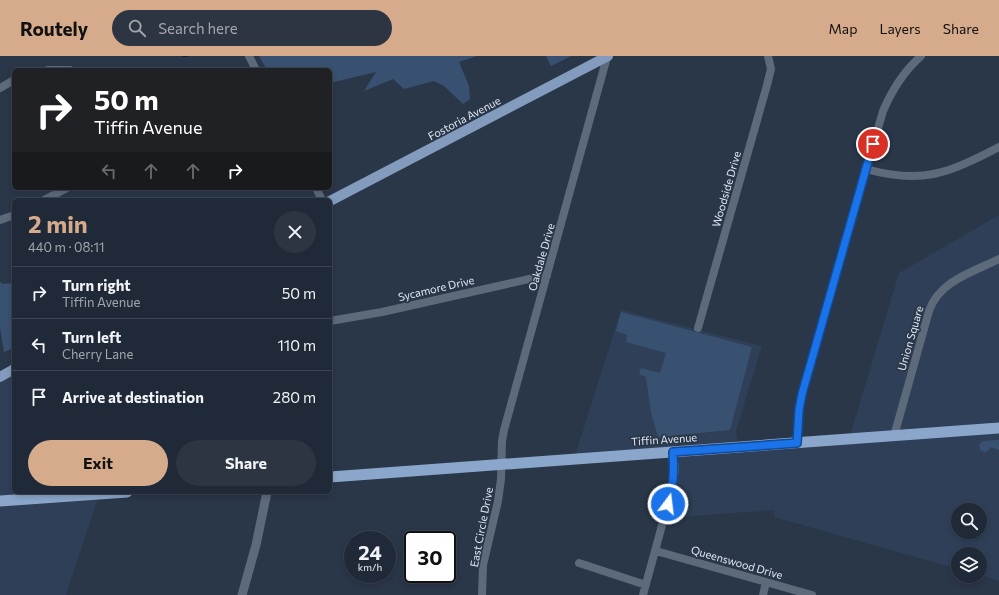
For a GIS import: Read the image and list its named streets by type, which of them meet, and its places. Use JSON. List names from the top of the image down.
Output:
{
  "streets": {
    "highway": ["Tiffin Avenue"],
    "main road": ["Fostoria Avenue"],
    "street": [
      "Woodside Drive",
      "Oakdale Drive",
      "Sycamore Drive",
      "Union Square",
      "East Circle Drive",
      "Queenswood Drive"
    ]
  },
  "crossings": [
    ["Fostoria Avenue", "Oakdale Drive"],
    ["Oakdale Drive", "Sycamore Drive"],
    ["Oakdale Drive", "Tiffin Avenue"],
    ["Oakdale Drive", "East Circle Drive"],
    ["Union Square", "Tiffin Avenue"],
    ["Tiffin Avenue", "East Circle Drive"]
  ],
  "page": {
    "header": "Routely",
    "search": "Search here",
    "nav": ["Map", "Layers", "Share"],
    "turn": ["50 m", "Tiffin Avenue"],
    "heading": ["2 min", "440 m · 08:11"],
    "list": [
      {
        "name": "Turn right",
        "note": "Tiffin Avenue",
        "value": "50 m"
      },
      {
        "name": "Turn left",
        "note": "Cherry Lane",
        "value": "110 m"
      },
      {
        "name": "Arrive at destination",
        "value": "280 m"
      }
    ],
    "buttons": ["Exit", "Share"],
    "speed": "24 km/h",
    "limit": "30"
  }
}
